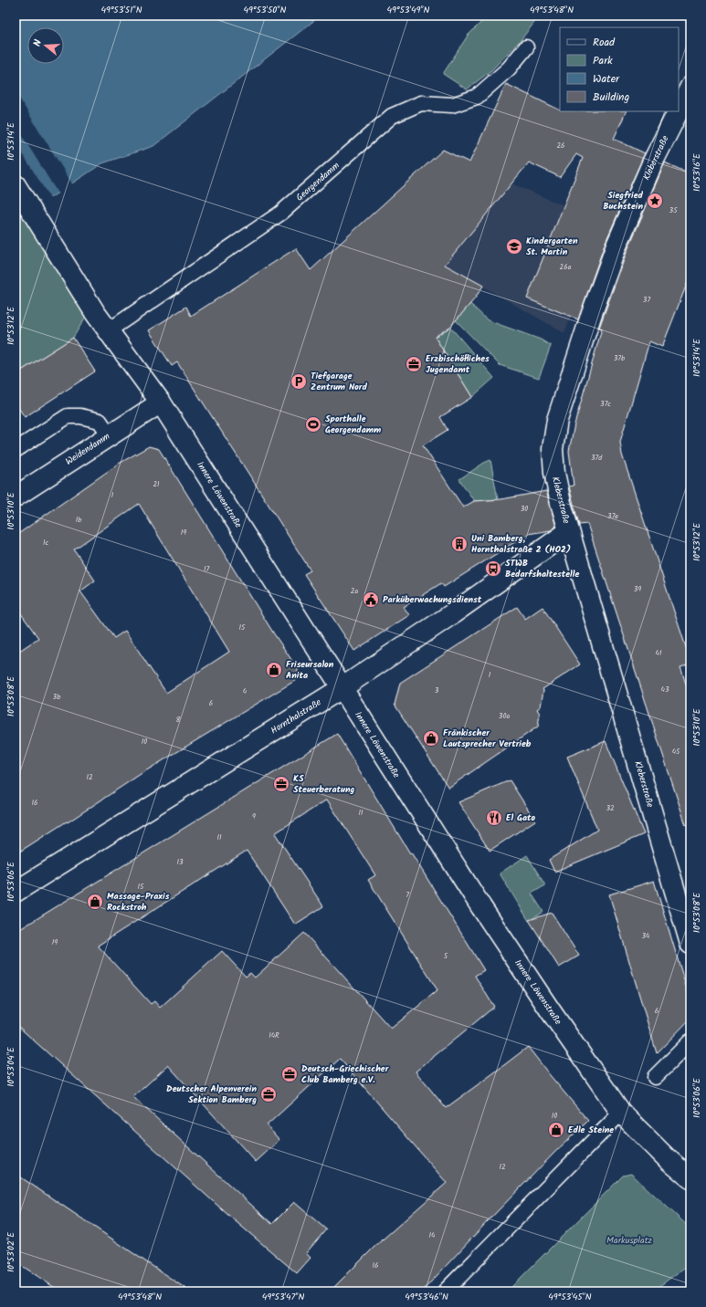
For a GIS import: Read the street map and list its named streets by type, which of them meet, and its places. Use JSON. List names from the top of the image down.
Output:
{
  "streets": {
    "street": [
      "Kleberstraße",
      "Weidendamm",
      "Innere Löwenstraße",
      "Hornthalstraße"
    ],
    "lane": ["Georgendamm"]
  },
  "crossings": [
    ["Kleberstraße", "Hornthalstraße"],
    ["Georgendamm", "Innere Löwenstraße"],
    ["Weidendamm", "Innere Löwenstraße"],
    ["Innere Löwenstraße", "Hornthalstraße"]
  ],
  "parks": ["Markusplatz"],
  "places": {
    "place": ["Siegfried Buchstein"],
    "school or university": ["Kindergarten St. Martin"],
    "office": [
      "Erzbischöfliches Jugendamt",
      "KS Steuerberatung",
      "Deutsch-Griechischer Club Bamberg e.V.",
      "Deutscher Alpenverein Sektion Bamberg"
    ],
    "parking": ["Tiefgarage Zentrum Nord"],
    "sports": ["Sporthalle Georgendamm"],
    "building": ["Uni Bamberg, Hornthalstraße 2 (HO2)"],
    "bus stop": ["STWB Bedarfshaltestelle"],
    "public building": ["Parküberwachungsdienst"],
    "shop": [
      "Friseursalon Anita",
      "Fränkischer Lautsprecher Vertrieb",
      "Massage-Praxis Rockstroh",
      "Edle Steine"
    ],
    "restaurant": ["El Gato"]
  },
  "house_numbers": [
    "26",
    "35",
    "26a",
    "37",
    "37b",
    "37c",
    "37d",
    "21",
    "1",
    "30",
    "37e",
    "1b",
    "19",
    "1c",
    "17",
    "39",
    "2a",
    "15",
    "41",
    "1",
    "43",
    "3",
    "4",
    "3b",
    "6",
    "30a",
    "8",
    "10",
    "45",
    "12",
    "16",
    "32",
    "11",
    "9",
    "11",
    "13",
    "15",
    "7",
    "34",
    "19",
    "5",
    "6",
    "14R",
    "10",
    "12",
    "14",
    "16"
  ],
  "legend": [
    "Road",
    "Park",
    "Water",
    "Building"
  ],
  "north": "left",
  "coordinates": [
    "49°53'51\"N",
    "49°53'50\"N",
    "49°53'49\"N",
    "49°53'48\"N",
    "10°53'14\"E",
    "10°53'16\"E",
    "10°53'12\"E",
    "10°53'10\"E",
    "10°53'08\"E",
    "10°53'06\"E",
    "10°53'04\"E",
    "10°53'02\"E",
    "49°53'47\"N",
    "49°53'46\"N",
    "49°53'45\"N"
  ]
}
